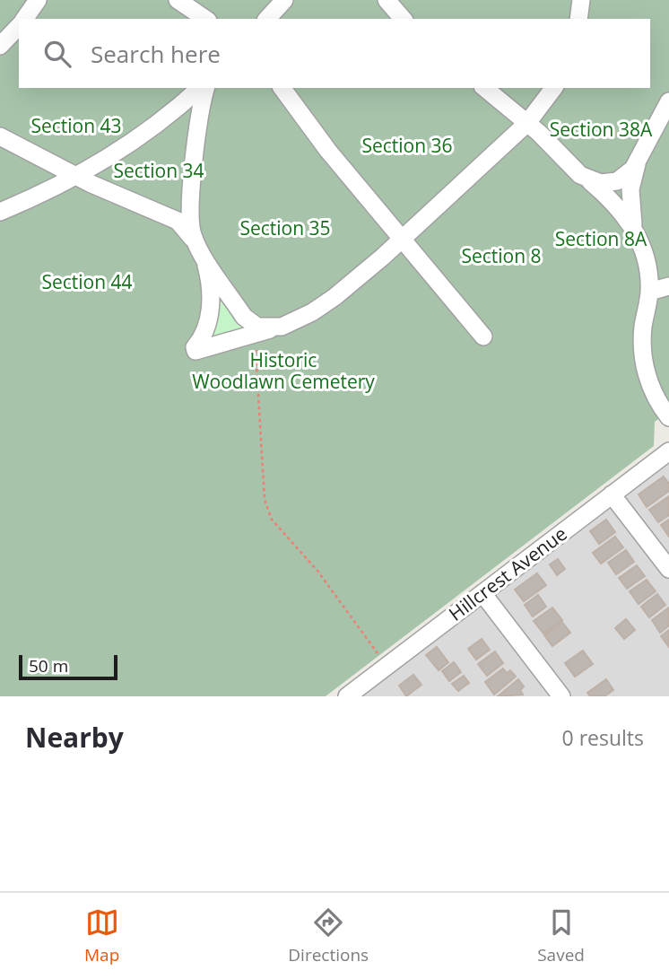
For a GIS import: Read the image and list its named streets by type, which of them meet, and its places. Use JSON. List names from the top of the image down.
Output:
{
  "streets": {
    "street": ["Hillcrest Avenue"]
  },
  "parks": [
    "Section 43",
    "Section 38A",
    "Section 36",
    "Section 34",
    "Section 35",
    "Section 8A",
    "Section 8",
    "Section 44",
    "Historic Woodlawn Cemetery"
  ],
  "scale_bar": "50 m",
  "page": {
    "search": "Search here",
    "scale": "50 m",
    "heading": ["Nearby", "0 results"],
    "nav": ["Map", "Directions", "Saved"]
  }
}
